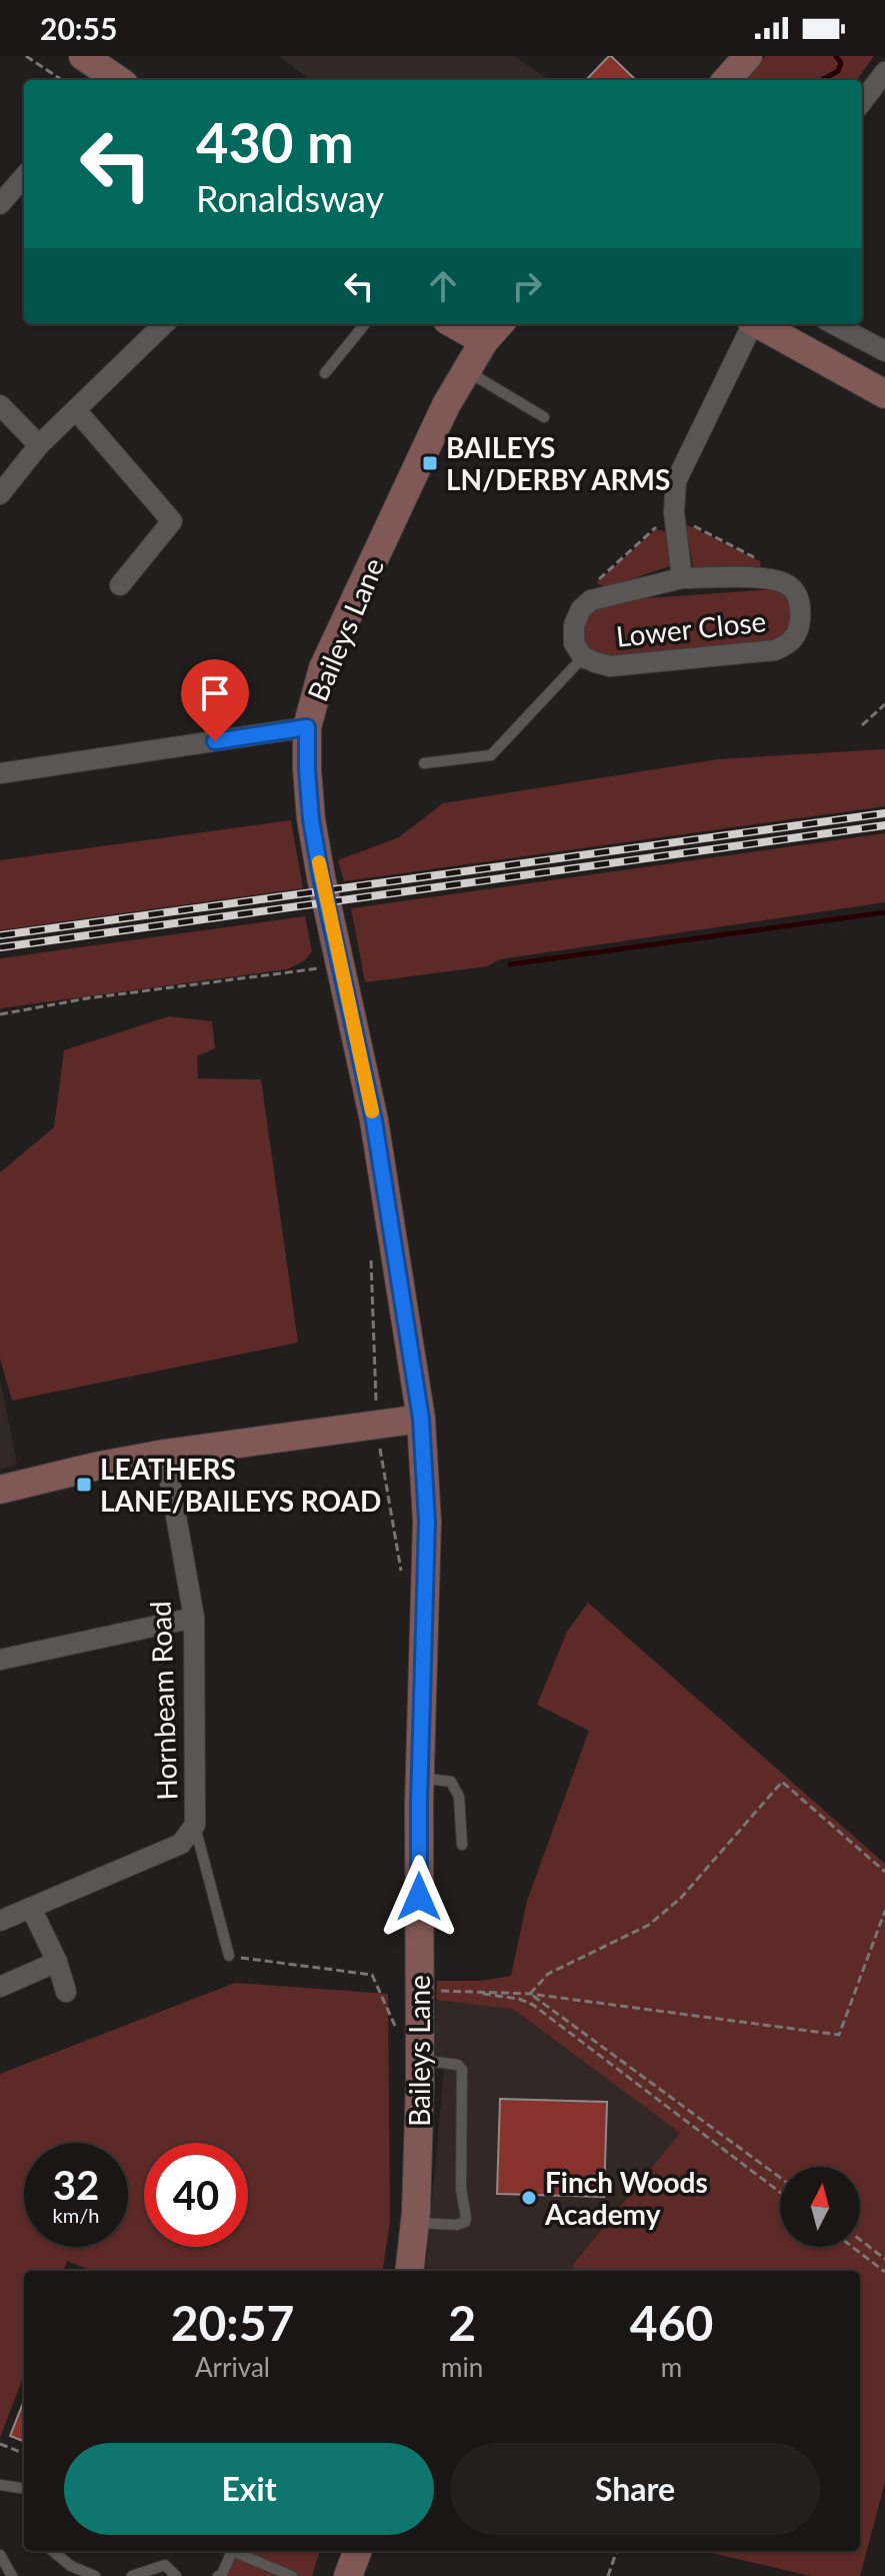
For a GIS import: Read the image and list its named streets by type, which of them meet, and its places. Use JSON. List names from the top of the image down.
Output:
{
  "streets": {
    "street": ["Lower Close", "Baileys Lane", "Hornbeam Road"]
  },
  "places": {
    "transit": ["BAILEYS LN/DERBY ARMS", "LEATHERS LANE/BAILEYS ROAD"],
    "other": ["Finch Woods Academy"]
  },
  "north": "top",
  "page": {
    "status": "20:55",
    "turn": ["430 m", "Ronaldsway"],
    "speed": "32 km/h",
    "limit": "40",
    "eta": [
      "20:57",
      "Arrival",
      "2",
      "min",
      "460",
      "m"
    ],
    "buttons": ["Exit", "Share"]
  }
}
